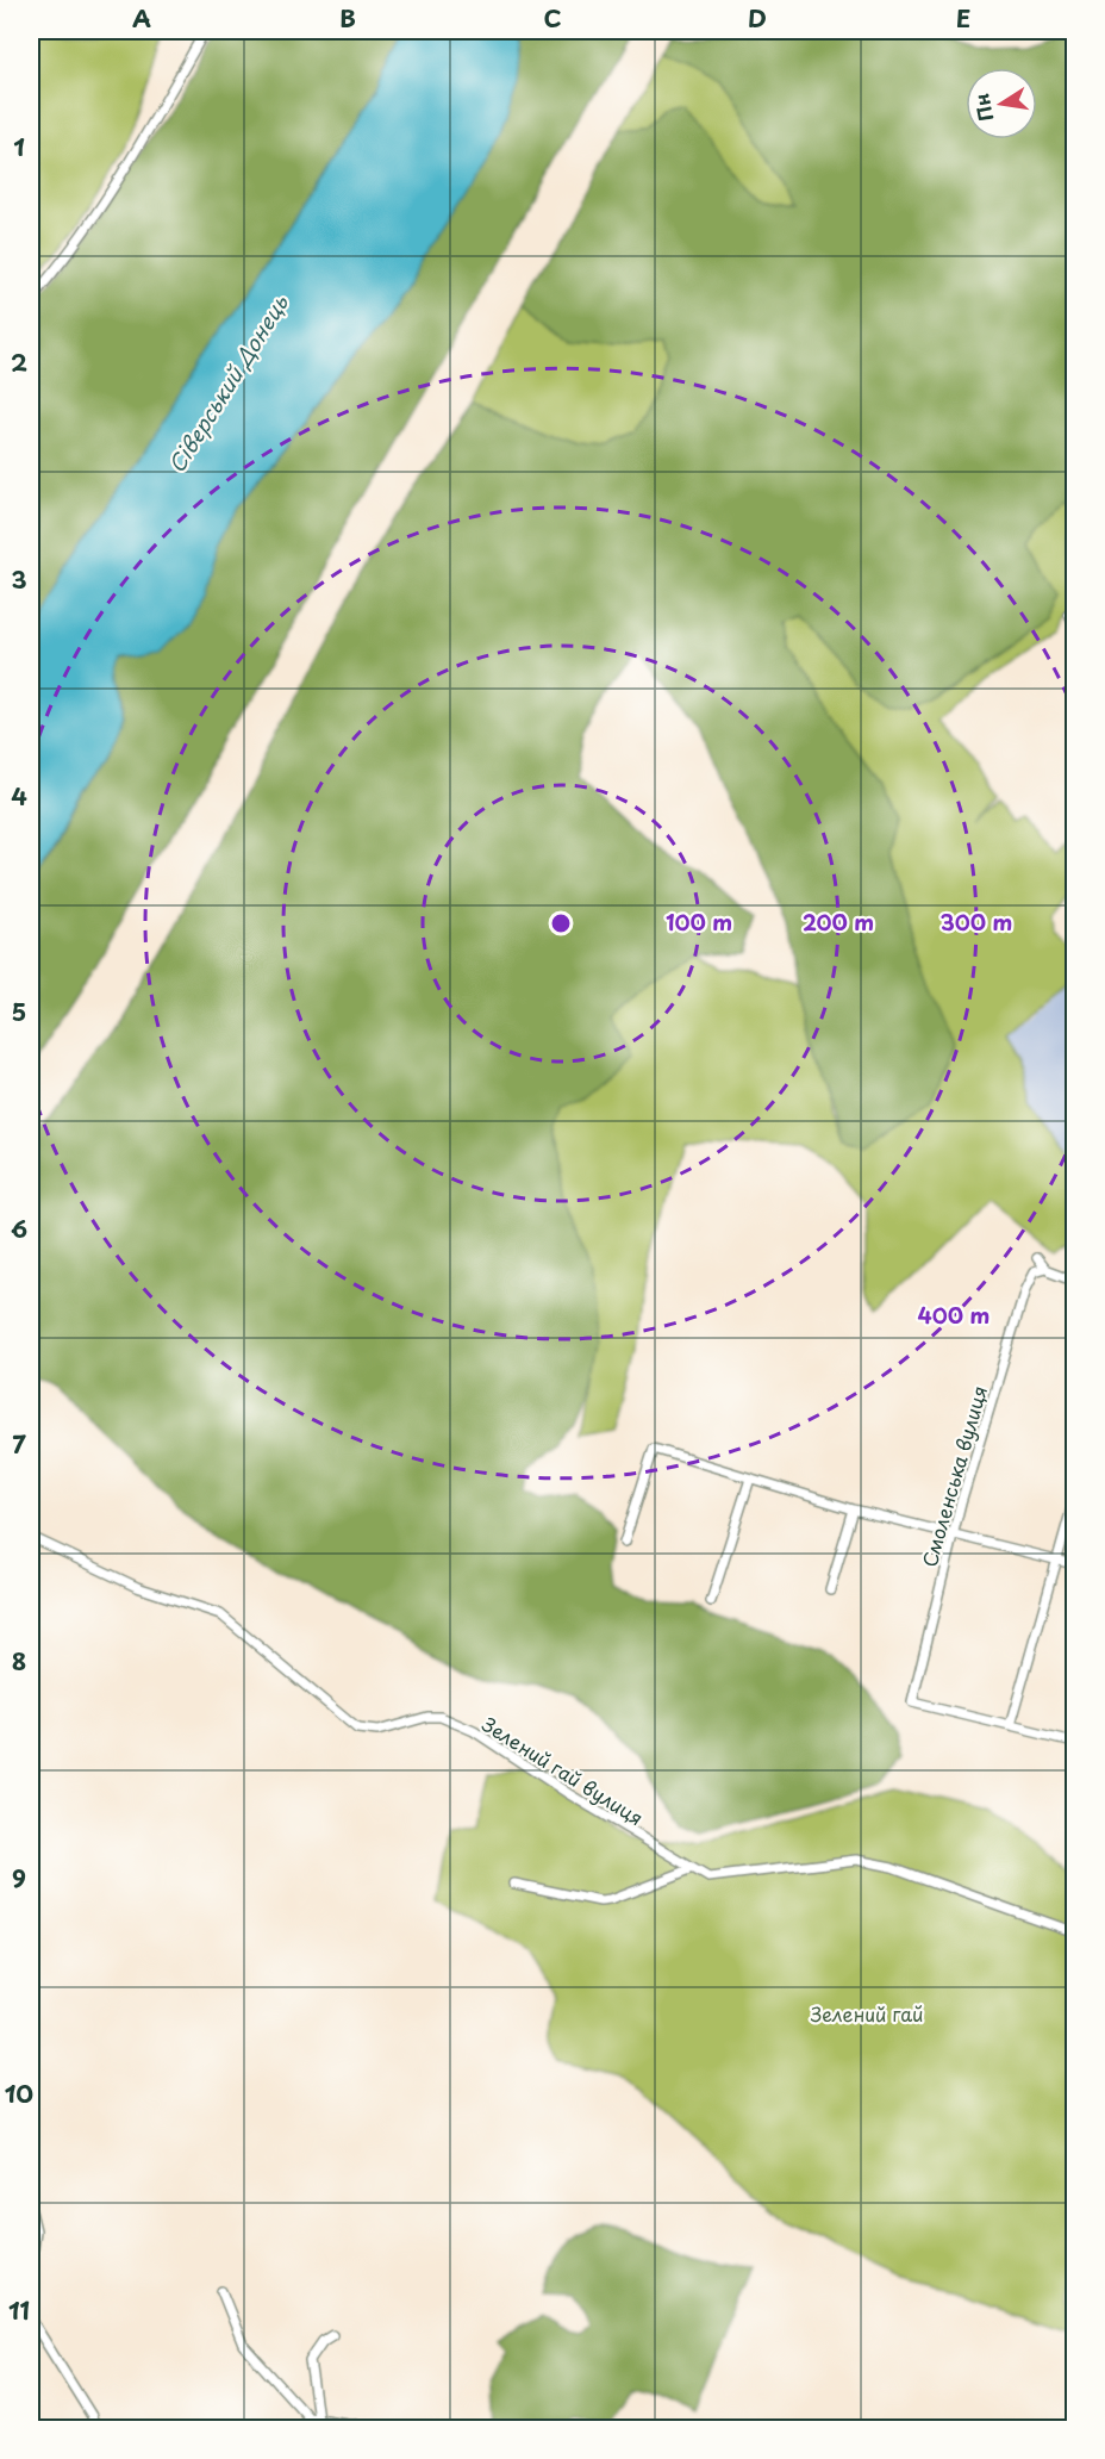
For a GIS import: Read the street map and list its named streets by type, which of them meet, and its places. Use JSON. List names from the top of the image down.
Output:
{
  "streets": {
    "street": ["Смоленська вулиця", "Зелений гай вулиця"]
  },
  "water": ["Сіверський Донець"],
  "parks": ["Зелений гай"],
  "north": "left",
  "grid": {
    "columns": [
      "A",
      "B",
      "C",
      "D",
      "E"
    ],
    "rows": [
      "1",
      "2",
      "3",
      "4",
      "5",
      "6",
      "7",
      "8",
      "9",
      "10",
      "11"
    ]
  },
  "rings": [
    "100 m",
    "200 m",
    "300 m",
    "400 m"
  ]
}
